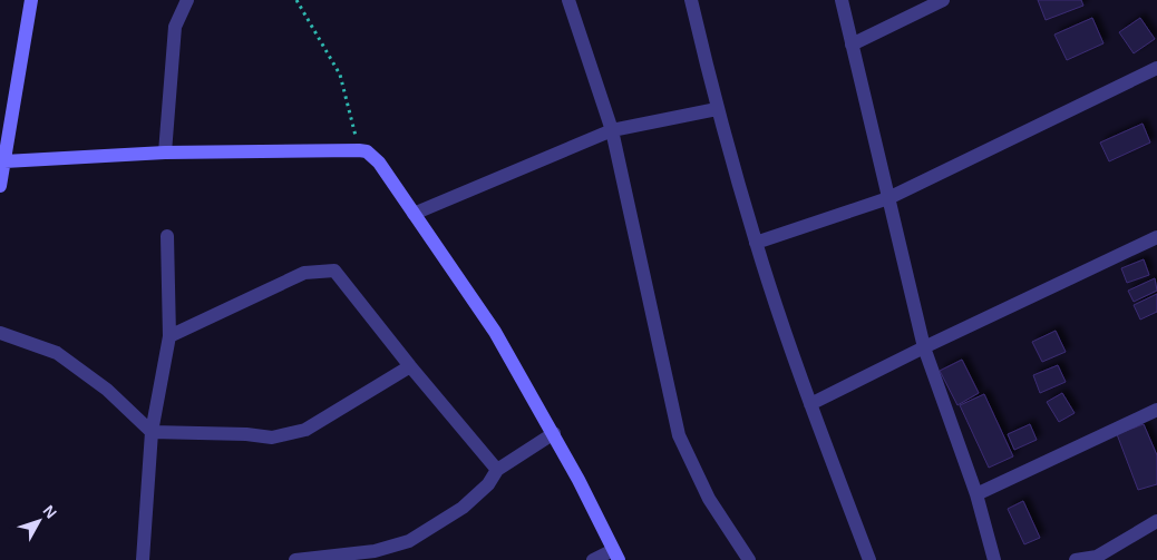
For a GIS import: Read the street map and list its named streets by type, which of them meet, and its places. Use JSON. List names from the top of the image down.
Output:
{
  "north": "top right"
}
